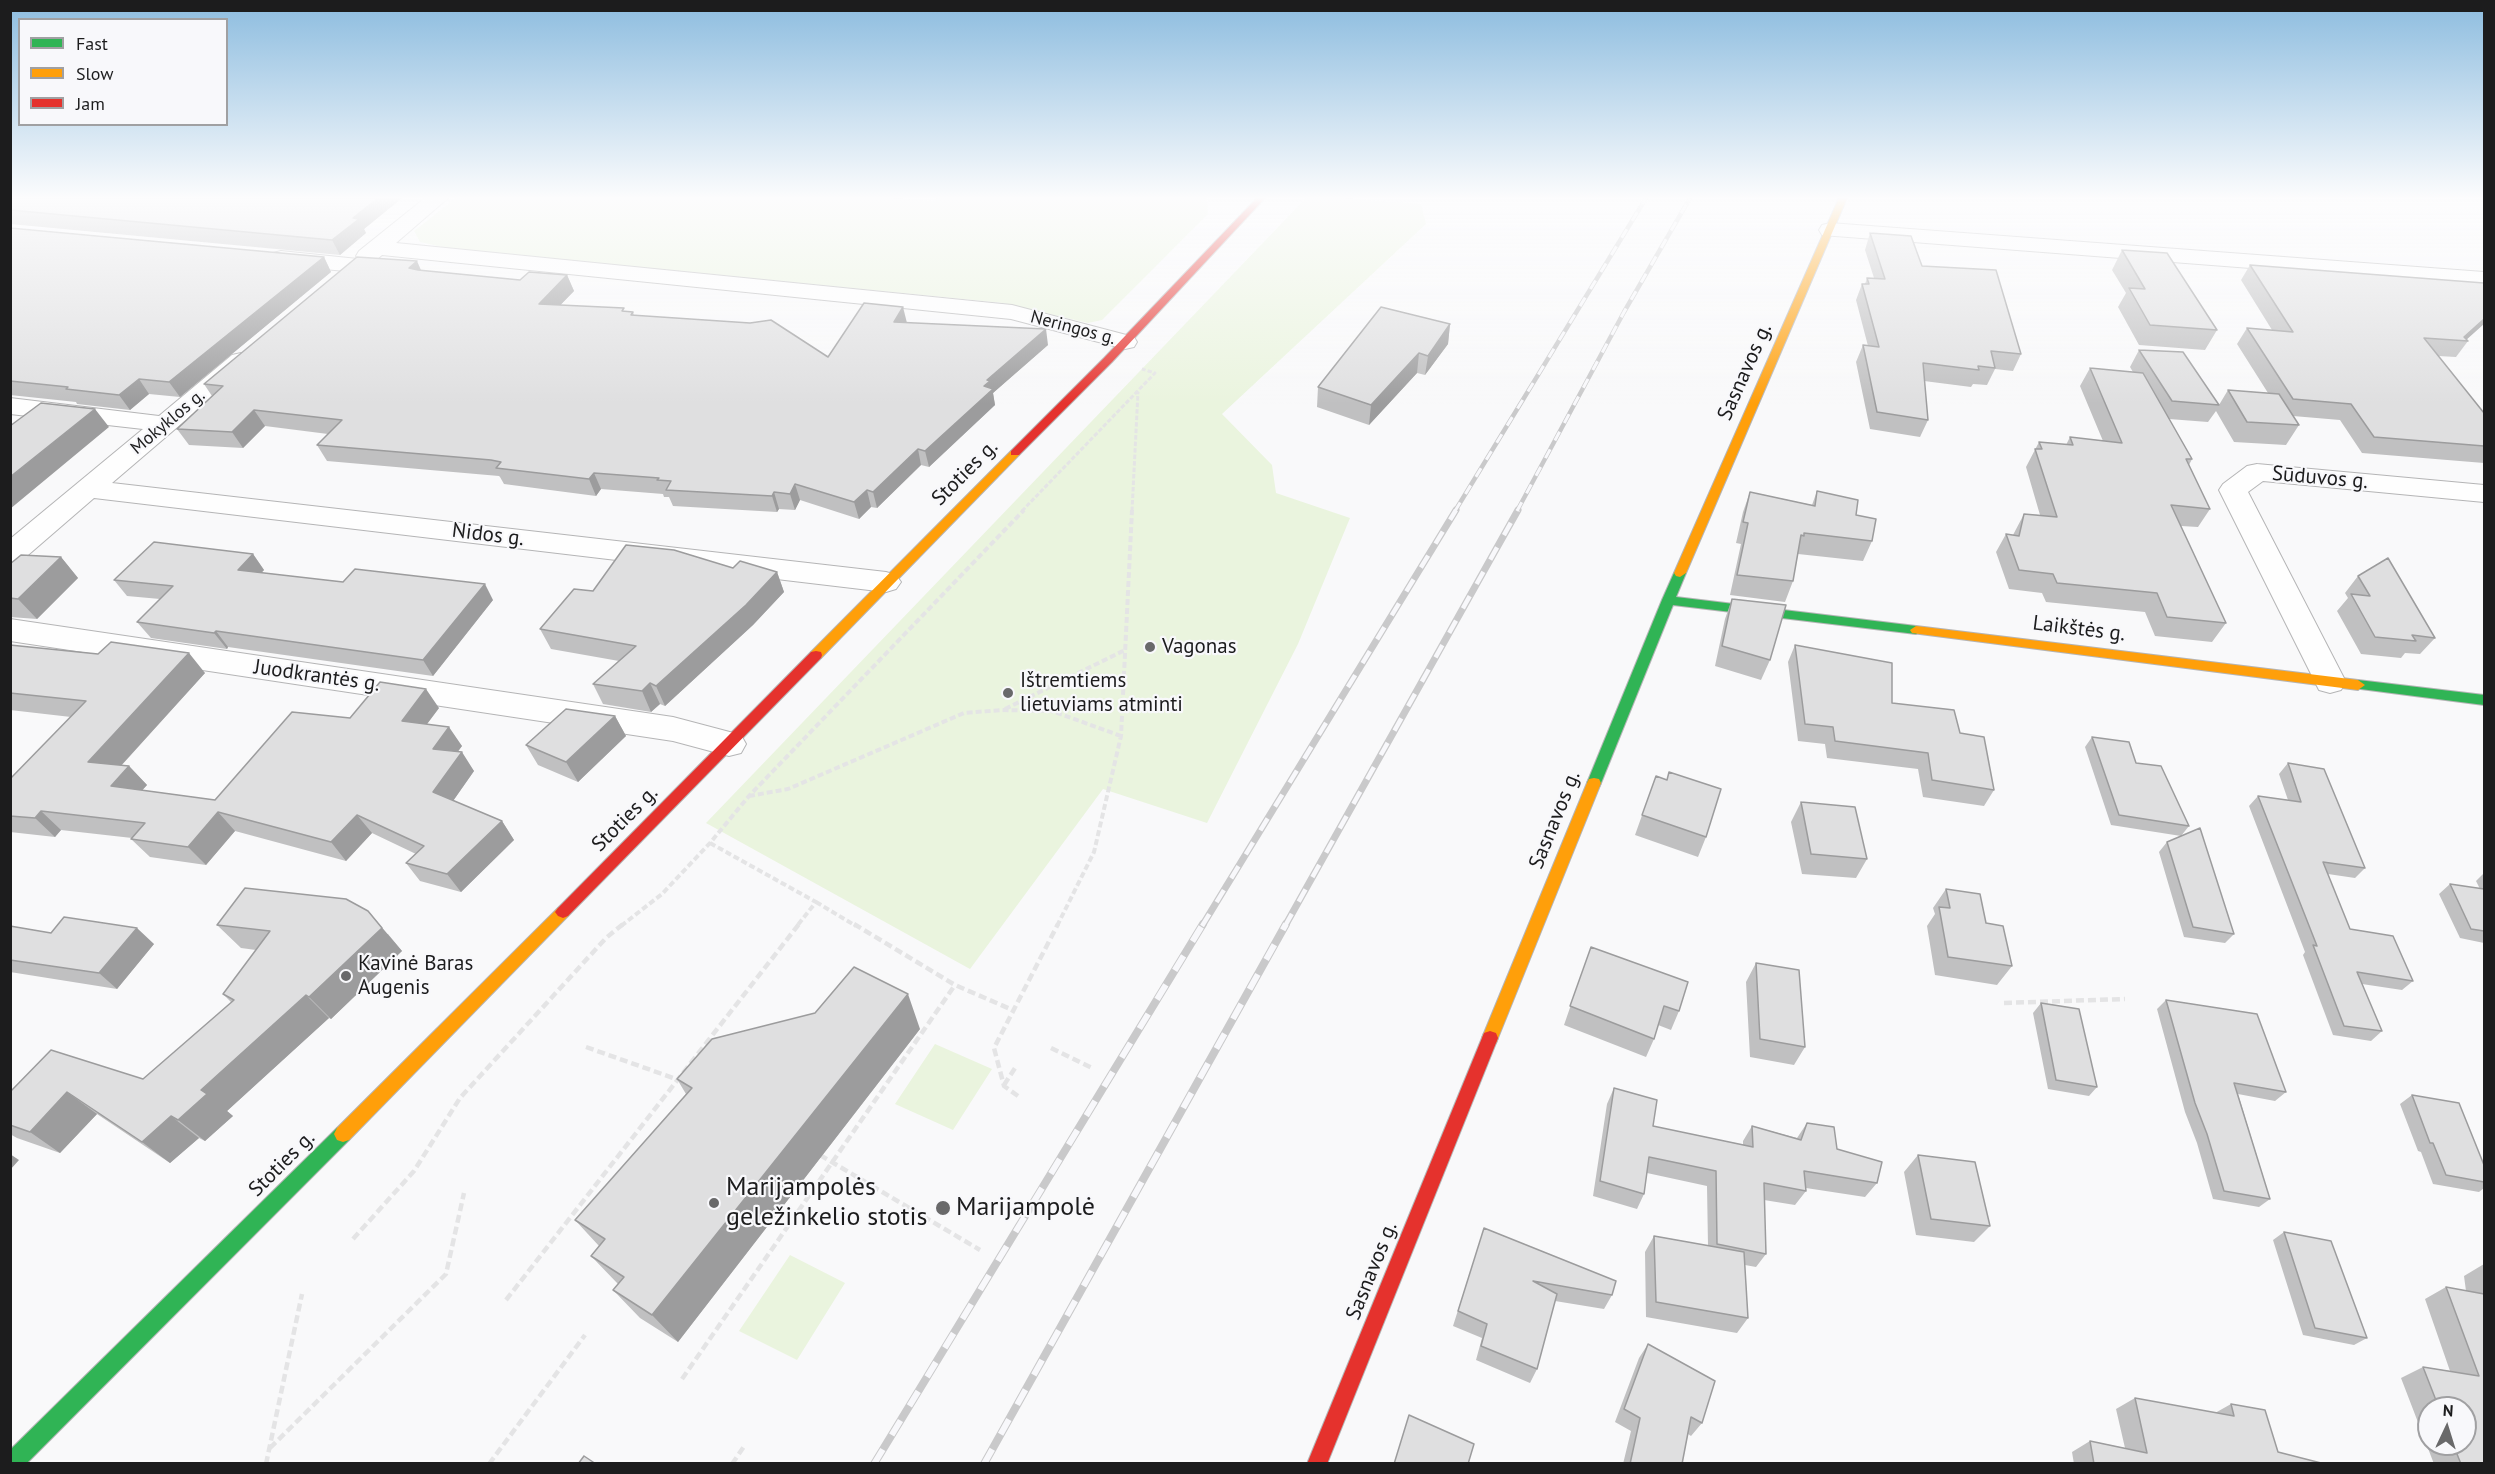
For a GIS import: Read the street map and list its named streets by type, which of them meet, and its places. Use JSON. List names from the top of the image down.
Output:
{
  "streets": {
    "street": [
      "Neringos g.",
      "Sasnavos g.",
      "Mokyklos g.",
      "Stoties g.",
      "Sūduvos g.",
      "Nidos g.",
      "Laikštės g.",
      "Juodkrantės g."
    ]
  },
  "crossings": [
    ["Neringos g.", "Stoties g."],
    ["Sasnavos g.", "Laikštės g."],
    ["Mokyklos g.", "Nidos g."],
    ["Stoties g.", "Nidos g."],
    ["Stoties g.", "Juodkrantės g."],
    ["Sūduvos g.", "Laikštės g."]
  ],
  "places": [
    "Vagonas",
    "Ištremtiems lietuviams atminti",
    "Kavinė Baras Augenis",
    "Marijampolės geležinkelio stotis",
    "Marijampolė"
  ],
  "legend": ["Fast", "Slow", "Jam"],
  "north": "top"
}
